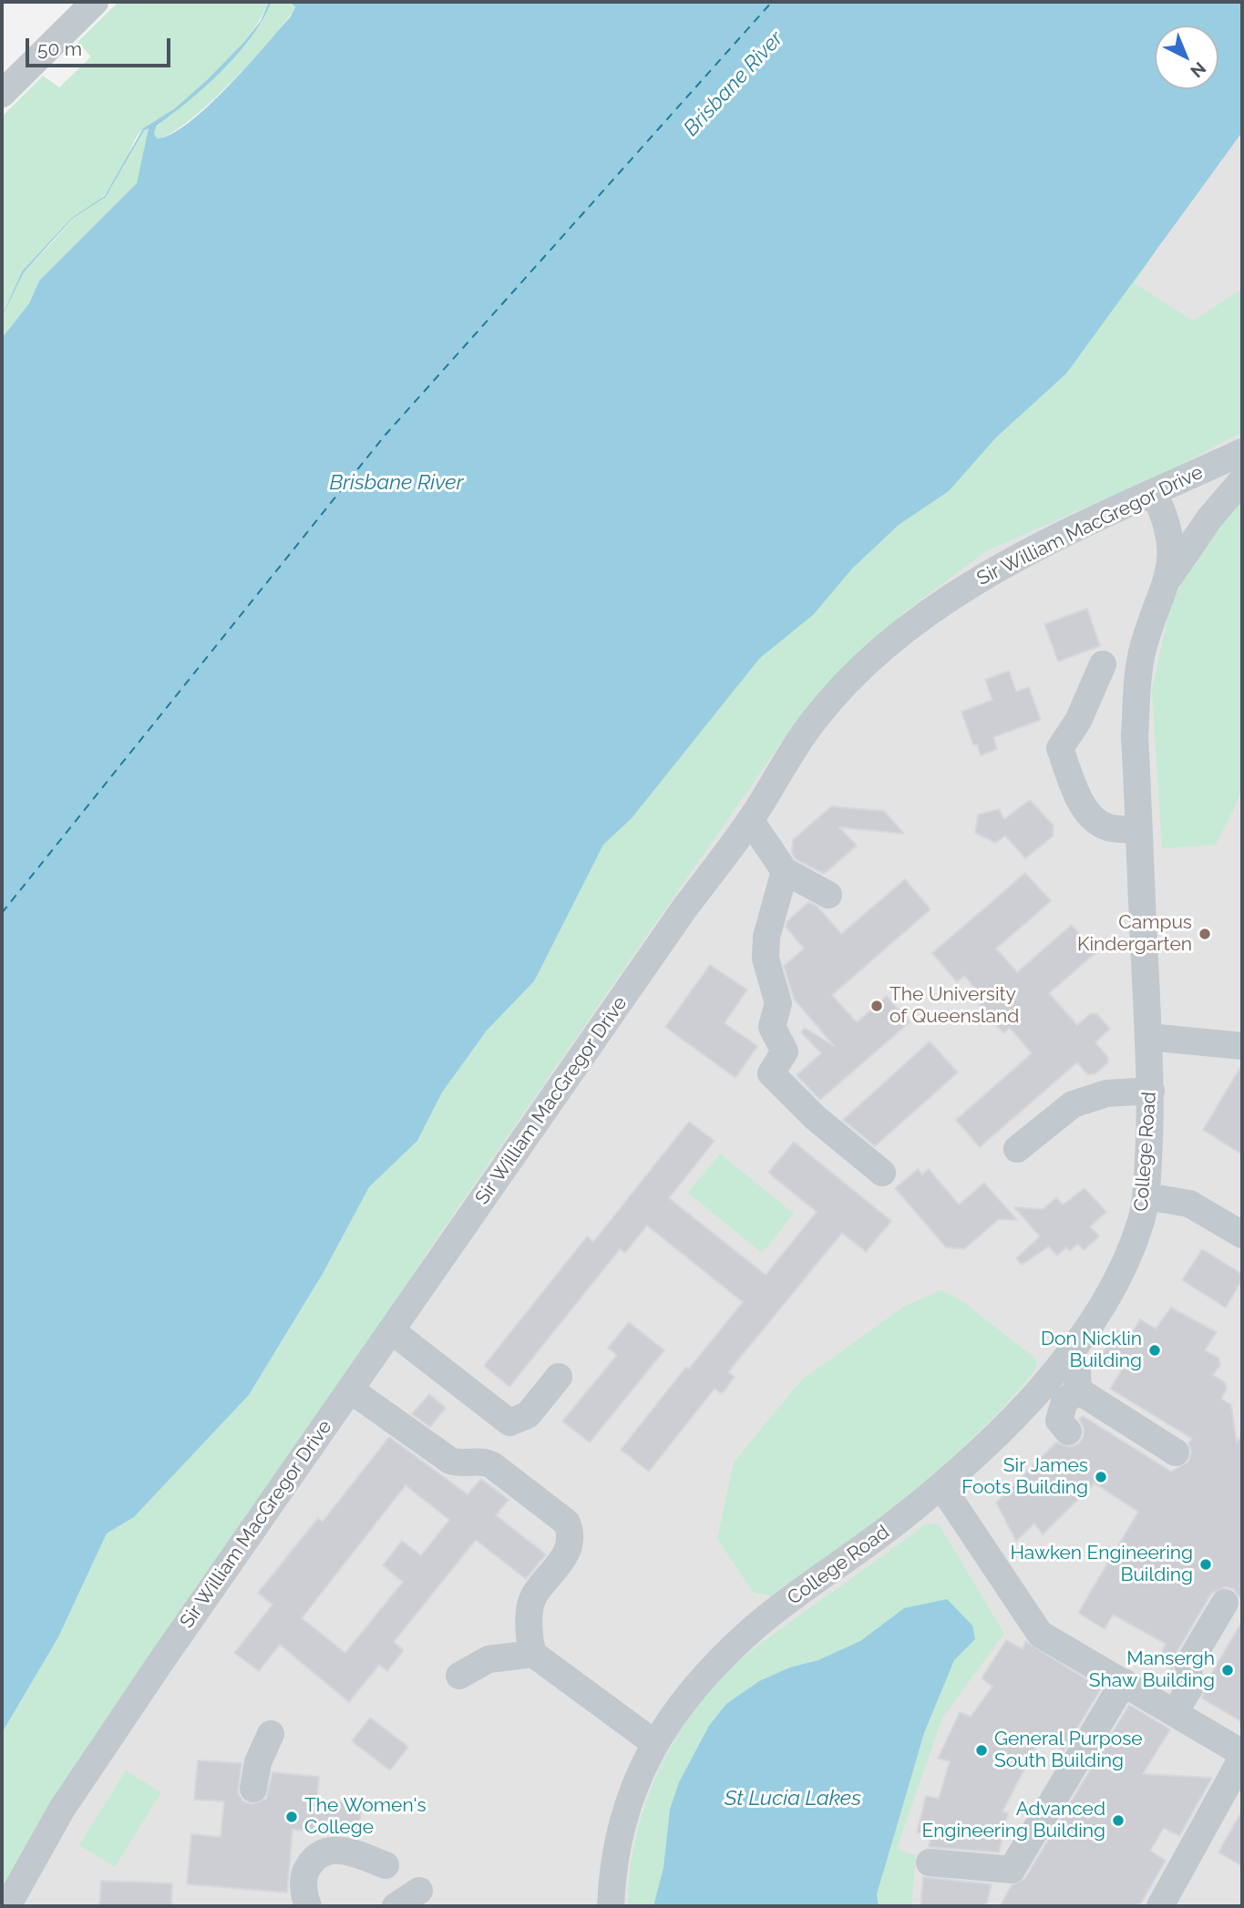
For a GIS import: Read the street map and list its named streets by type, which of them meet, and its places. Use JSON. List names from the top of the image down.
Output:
{
  "streets": {
    "street": ["Sir William MacGregor Drive", "College Road"]
  },
  "crossings": [
    ["Sir William MacGregor Drive", "College Road"]
  ],
  "water": ["Brisbane River", "St Lucia Lakes"],
  "places": [
    "Campus Kindergarten",
    "The University of Queensland",
    "Don Nicklin Building",
    "Sir James Foots Building",
    "Hawken Engineering Building",
    "Mansergh Shaw Building",
    "General Purpose South Building",
    "The Women's College",
    "Advanced Engineering Building"
  ],
  "scale_bar": "50 m",
  "north": "bottom right"
}
